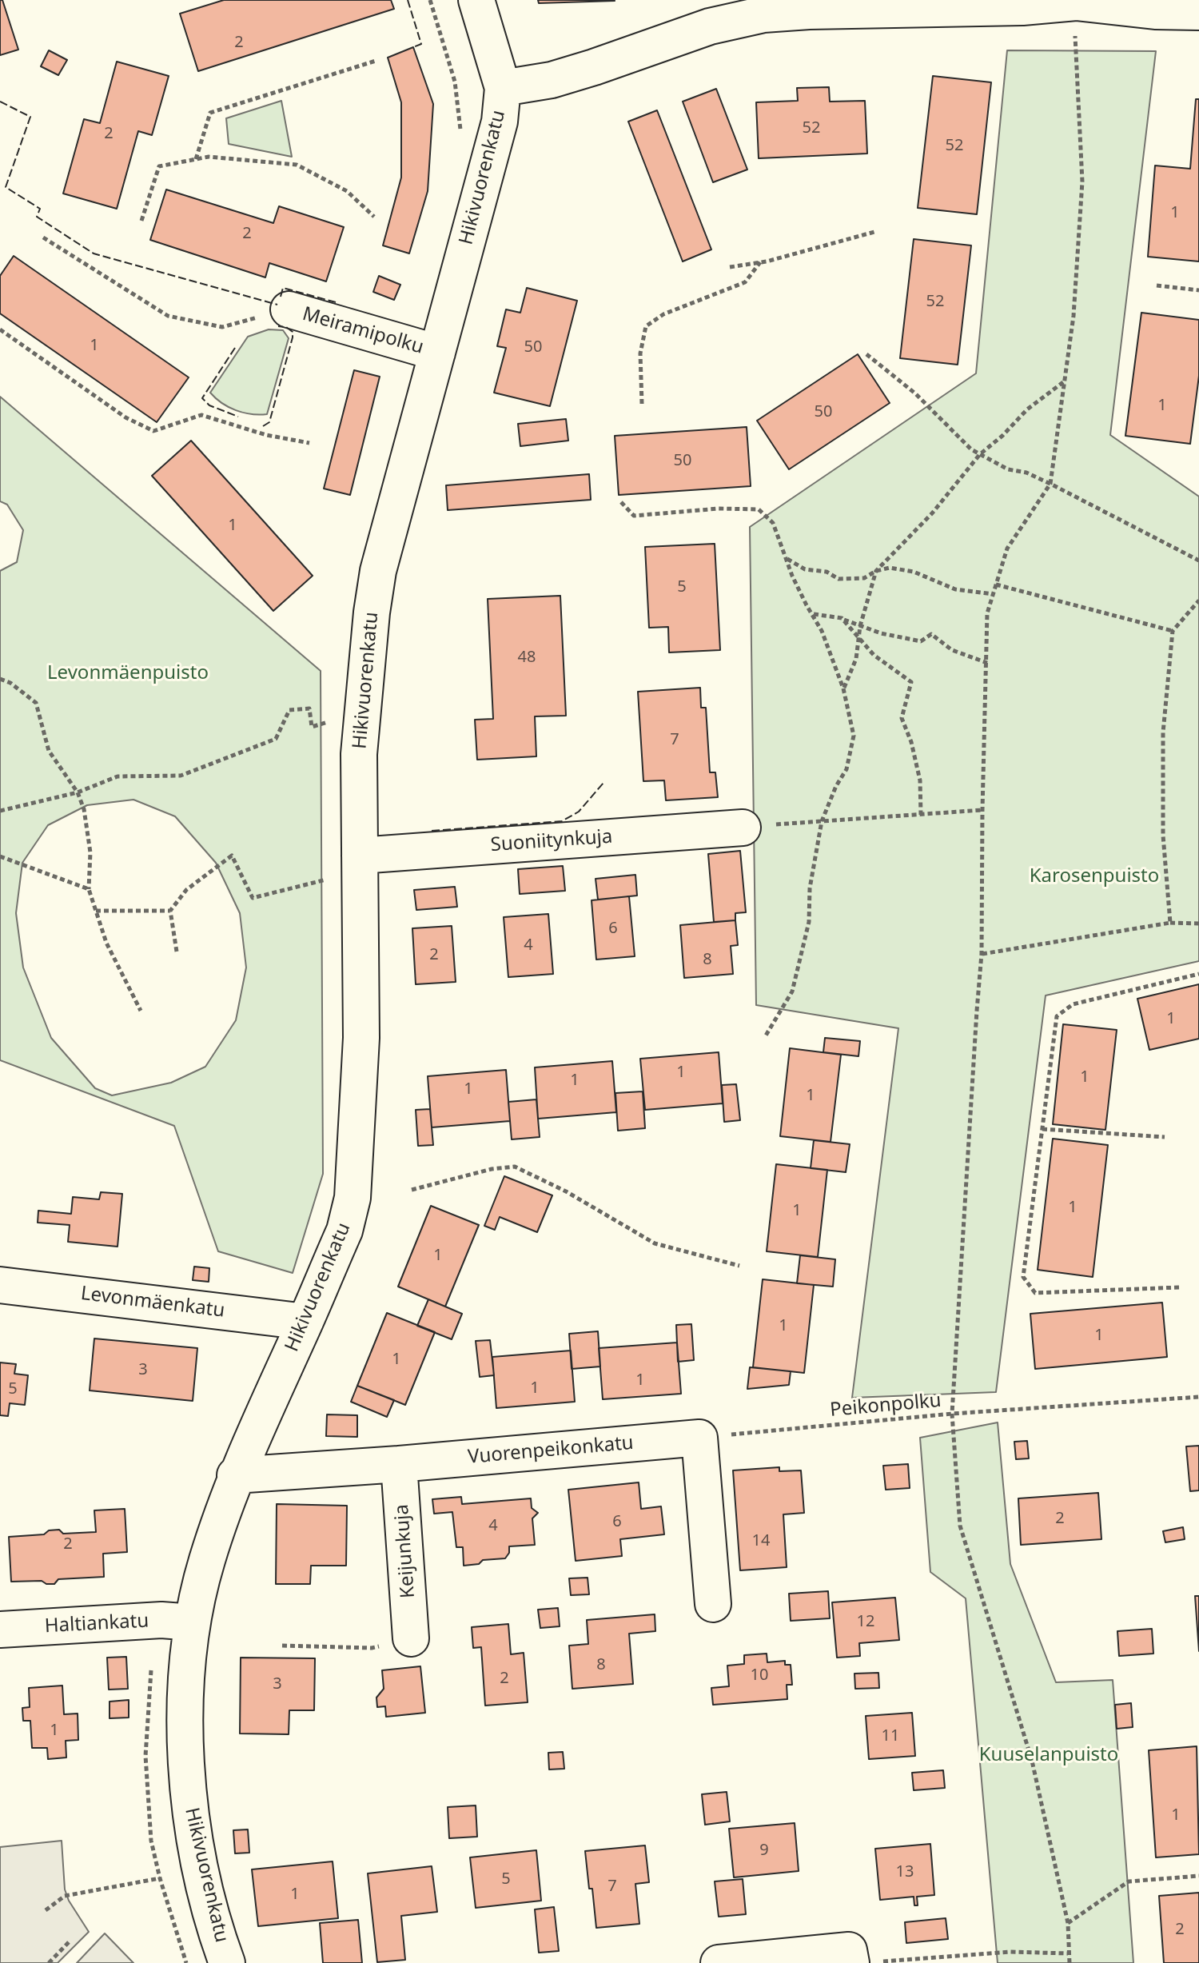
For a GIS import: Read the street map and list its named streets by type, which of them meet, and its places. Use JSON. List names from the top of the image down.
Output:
{
  "streets": {
    "street": [
      "Hikivuorenkatu",
      "Meiramipolku",
      "Suoniitynkuja",
      "Levonmäenkatu",
      "Vuorenpeikonkatu",
      "Keijunkuja",
      "Haltiankatu"
    ],
    "path": ["Peikonpolku"]
  },
  "crossings": [
    ["Hikivuorenkatu", "Meiramipolku"],
    ["Hikivuorenkatu", "Suoniitynkuja"],
    ["Hikivuorenkatu", "Levonmäenkatu"],
    ["Hikivuorenkatu", "Vuorenpeikonkatu"],
    ["Hikivuorenkatu", "Haltiankatu"],
    ["Peikonpolku", "Vuorenpeikonkatu"],
    ["Vuorenpeikonkatu", "Keijunkuja"]
  ],
  "parks": ["Levonmäenpuisto", "Karosenpuisto", "Kuuselanpuisto"],
  "house_numbers": [
    "2",
    "52",
    "2",
    "52",
    "1",
    "2",
    "52",
    "1",
    "50",
    "1",
    "50",
    "50",
    "1",
    "5",
    "48",
    "7",
    "6",
    "4",
    "2",
    "8",
    "1",
    "1",
    "1",
    "1",
    "1",
    "1",
    "1",
    "1",
    "1",
    "1",
    "1",
    "1",
    "3",
    "1",
    "1",
    "5",
    "2",
    "6",
    "4",
    "14",
    "2",
    "12",
    "8",
    "10",
    "2",
    "3",
    "1",
    "11",
    "1",
    "9",
    "13",
    "5",
    "7",
    "1",
    "2"
  ]
}
